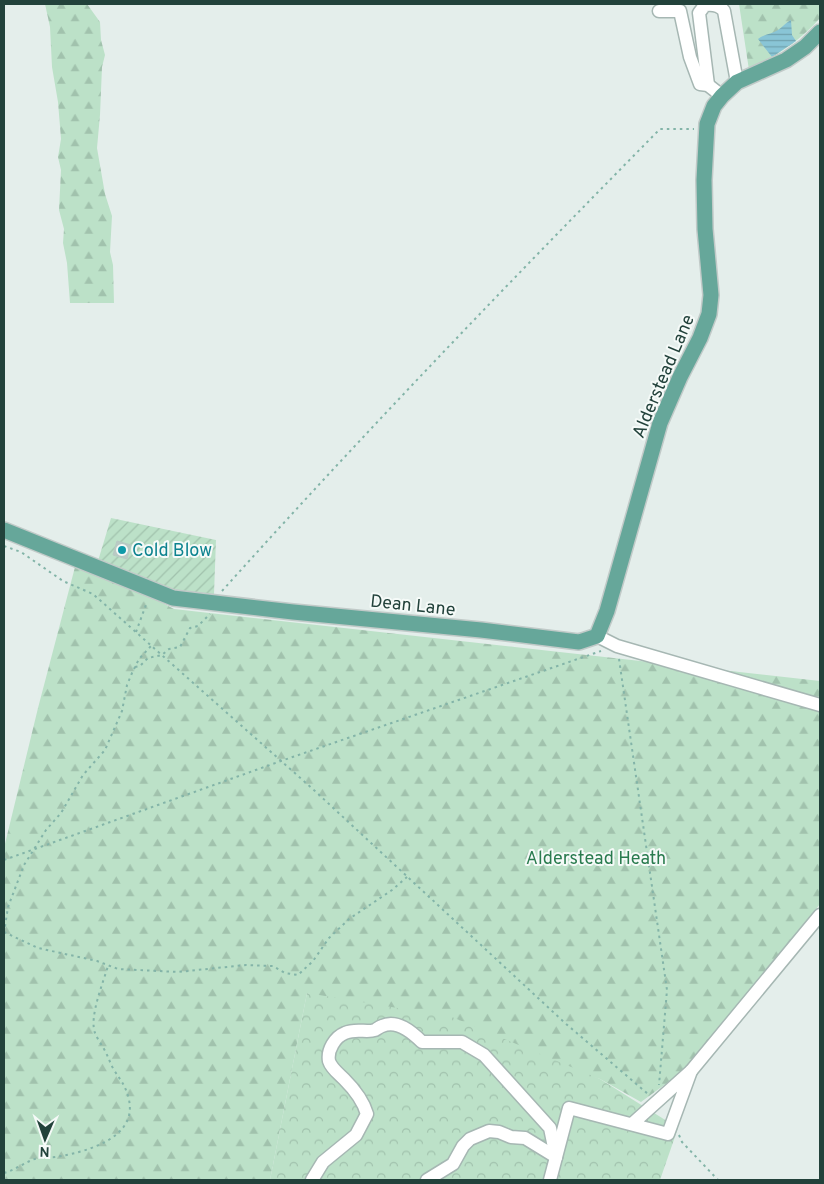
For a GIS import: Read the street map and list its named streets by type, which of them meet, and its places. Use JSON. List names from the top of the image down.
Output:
{
  "streets": {
    "main road": ["Alderstead Lane", "Dean Lane"]
  },
  "crossings": [
    ["Alderstead Lane", "Dean Lane"]
  ],
  "parks": ["Alderstead Heath"],
  "places": ["Cold Blow"],
  "north": "bottom"
}
